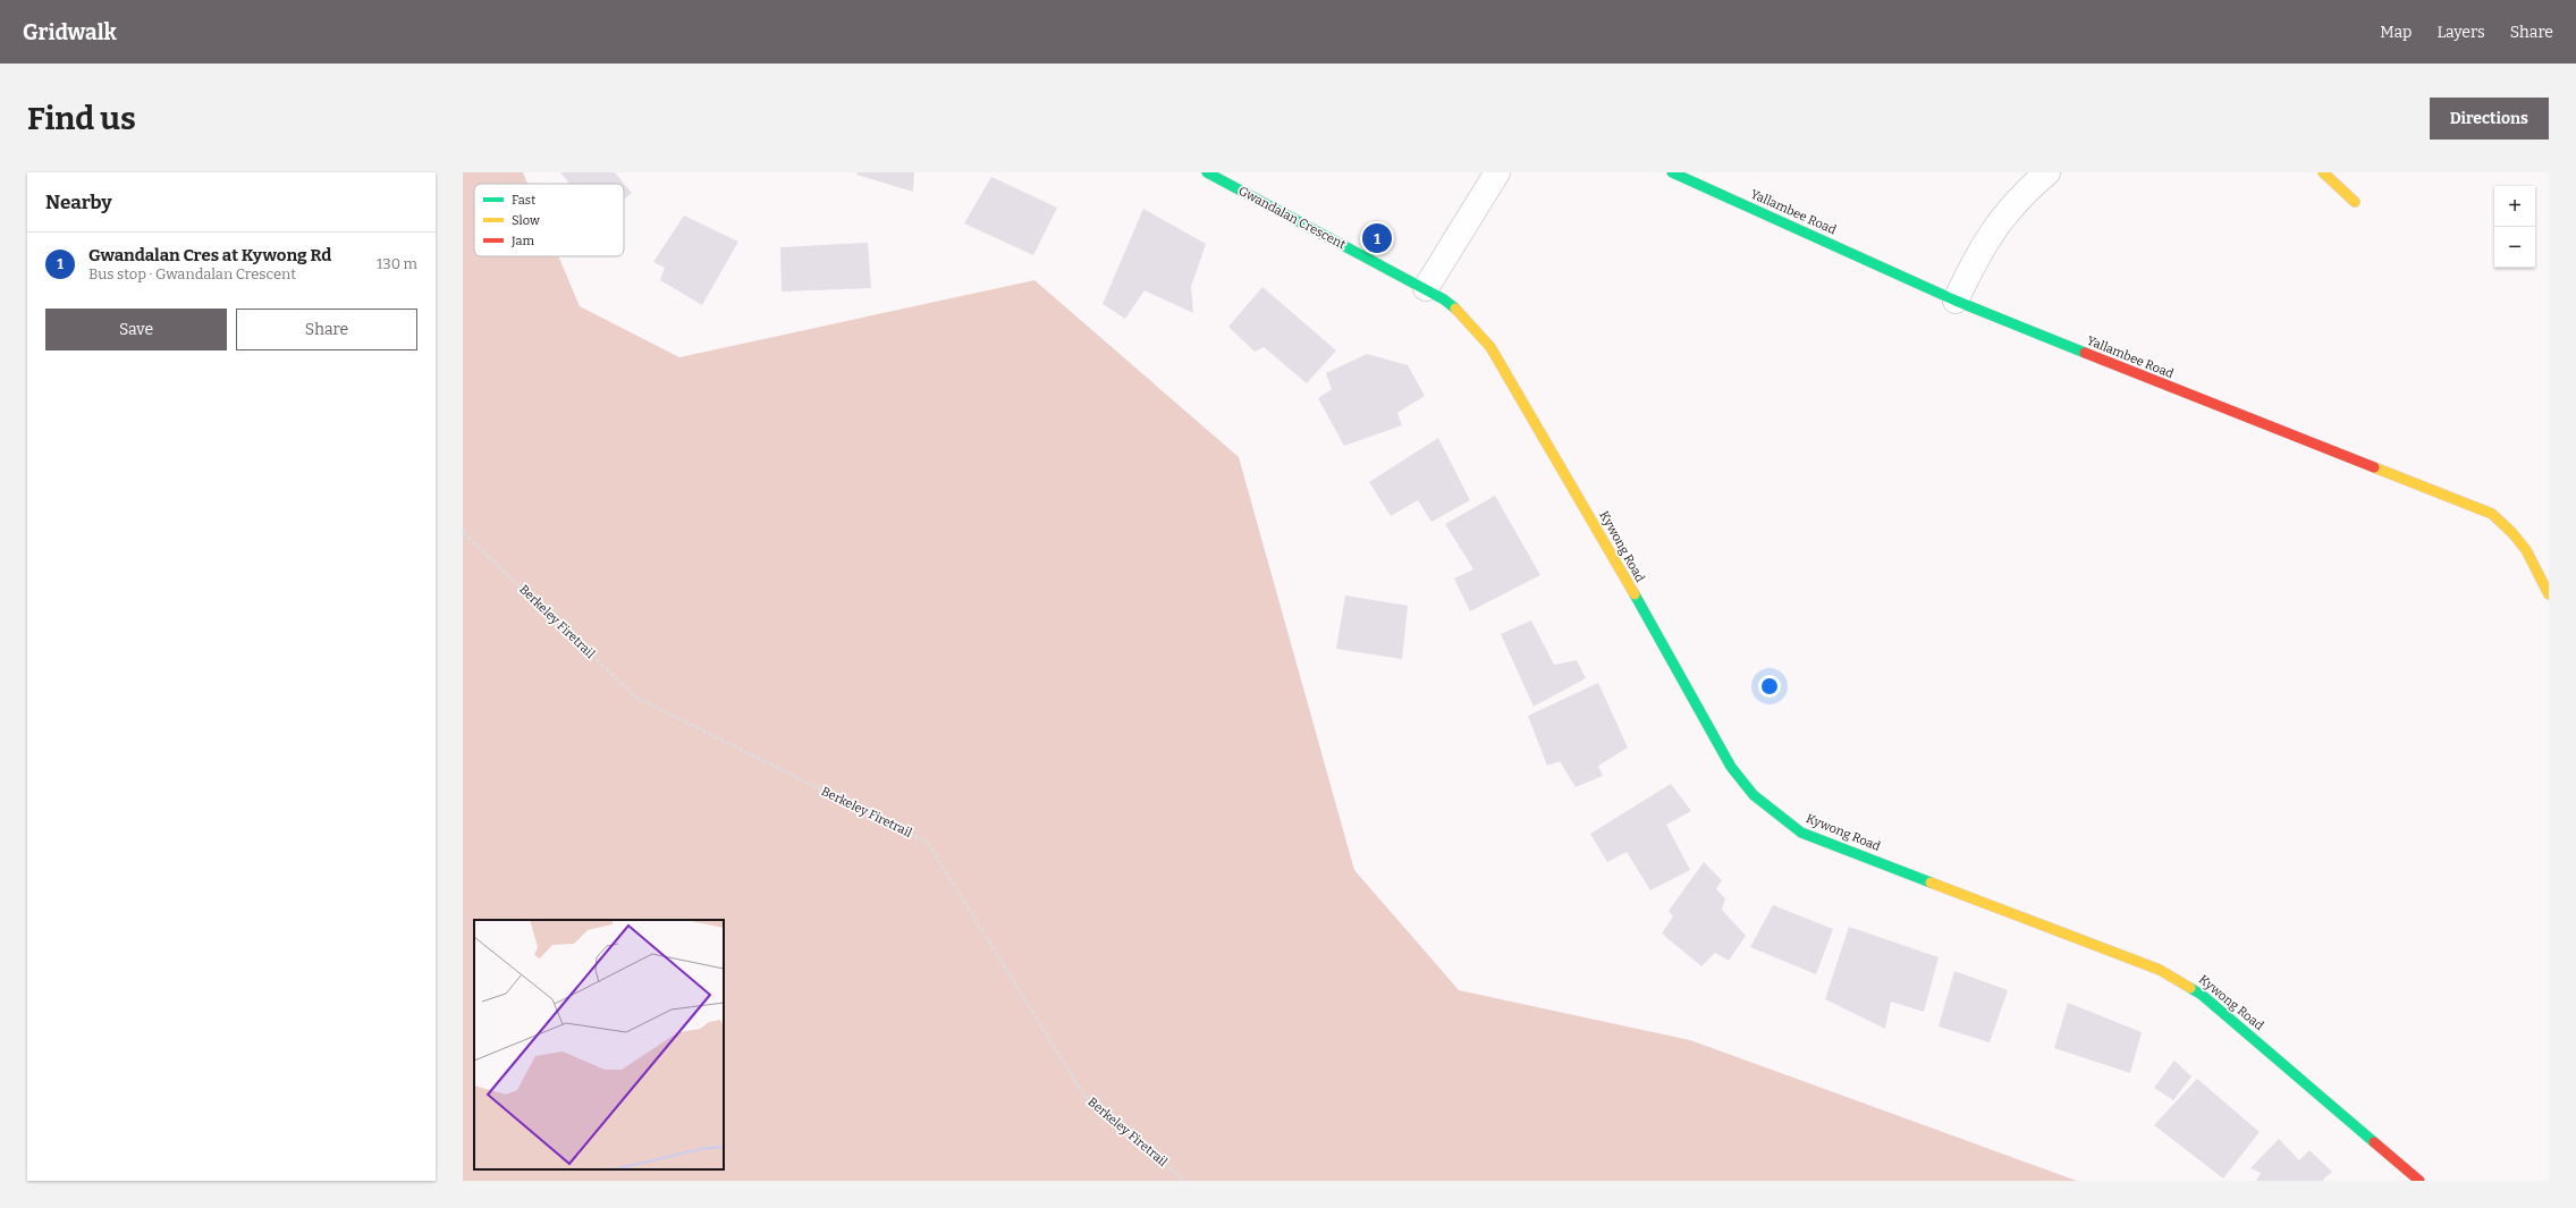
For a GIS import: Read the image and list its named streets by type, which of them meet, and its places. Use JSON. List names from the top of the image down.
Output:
{
  "streets": {
    "street": ["Yallambee Road", "Gwandalan Crescent", "Kywong Road"],
    "path": ["Berkeley Firetrail"]
  },
  "crossings": [
    ["Gwandalan Crescent", "Kywong Road"]
  ],
  "legend": ["Fast", "Slow", "Jam"],
  "page": {
    "header": "Gridwalk",
    "nav": ["Map", "Layers", "Share"],
    "buttons": [
      "Directions",
      ["Save", "Share"]
    ],
    "title": "Find us",
    "heading": "Nearby",
    "map_buttons": ["+", "−"],
    "pins": "1",
    "list": [
      {
        "mark": "1",
        "name": "Gwandalan Cres at Kywong Rd",
        "note": "Bus stop · Gwandalan Crescent",
        "value": "130 m"
      }
    ]
  }
}
